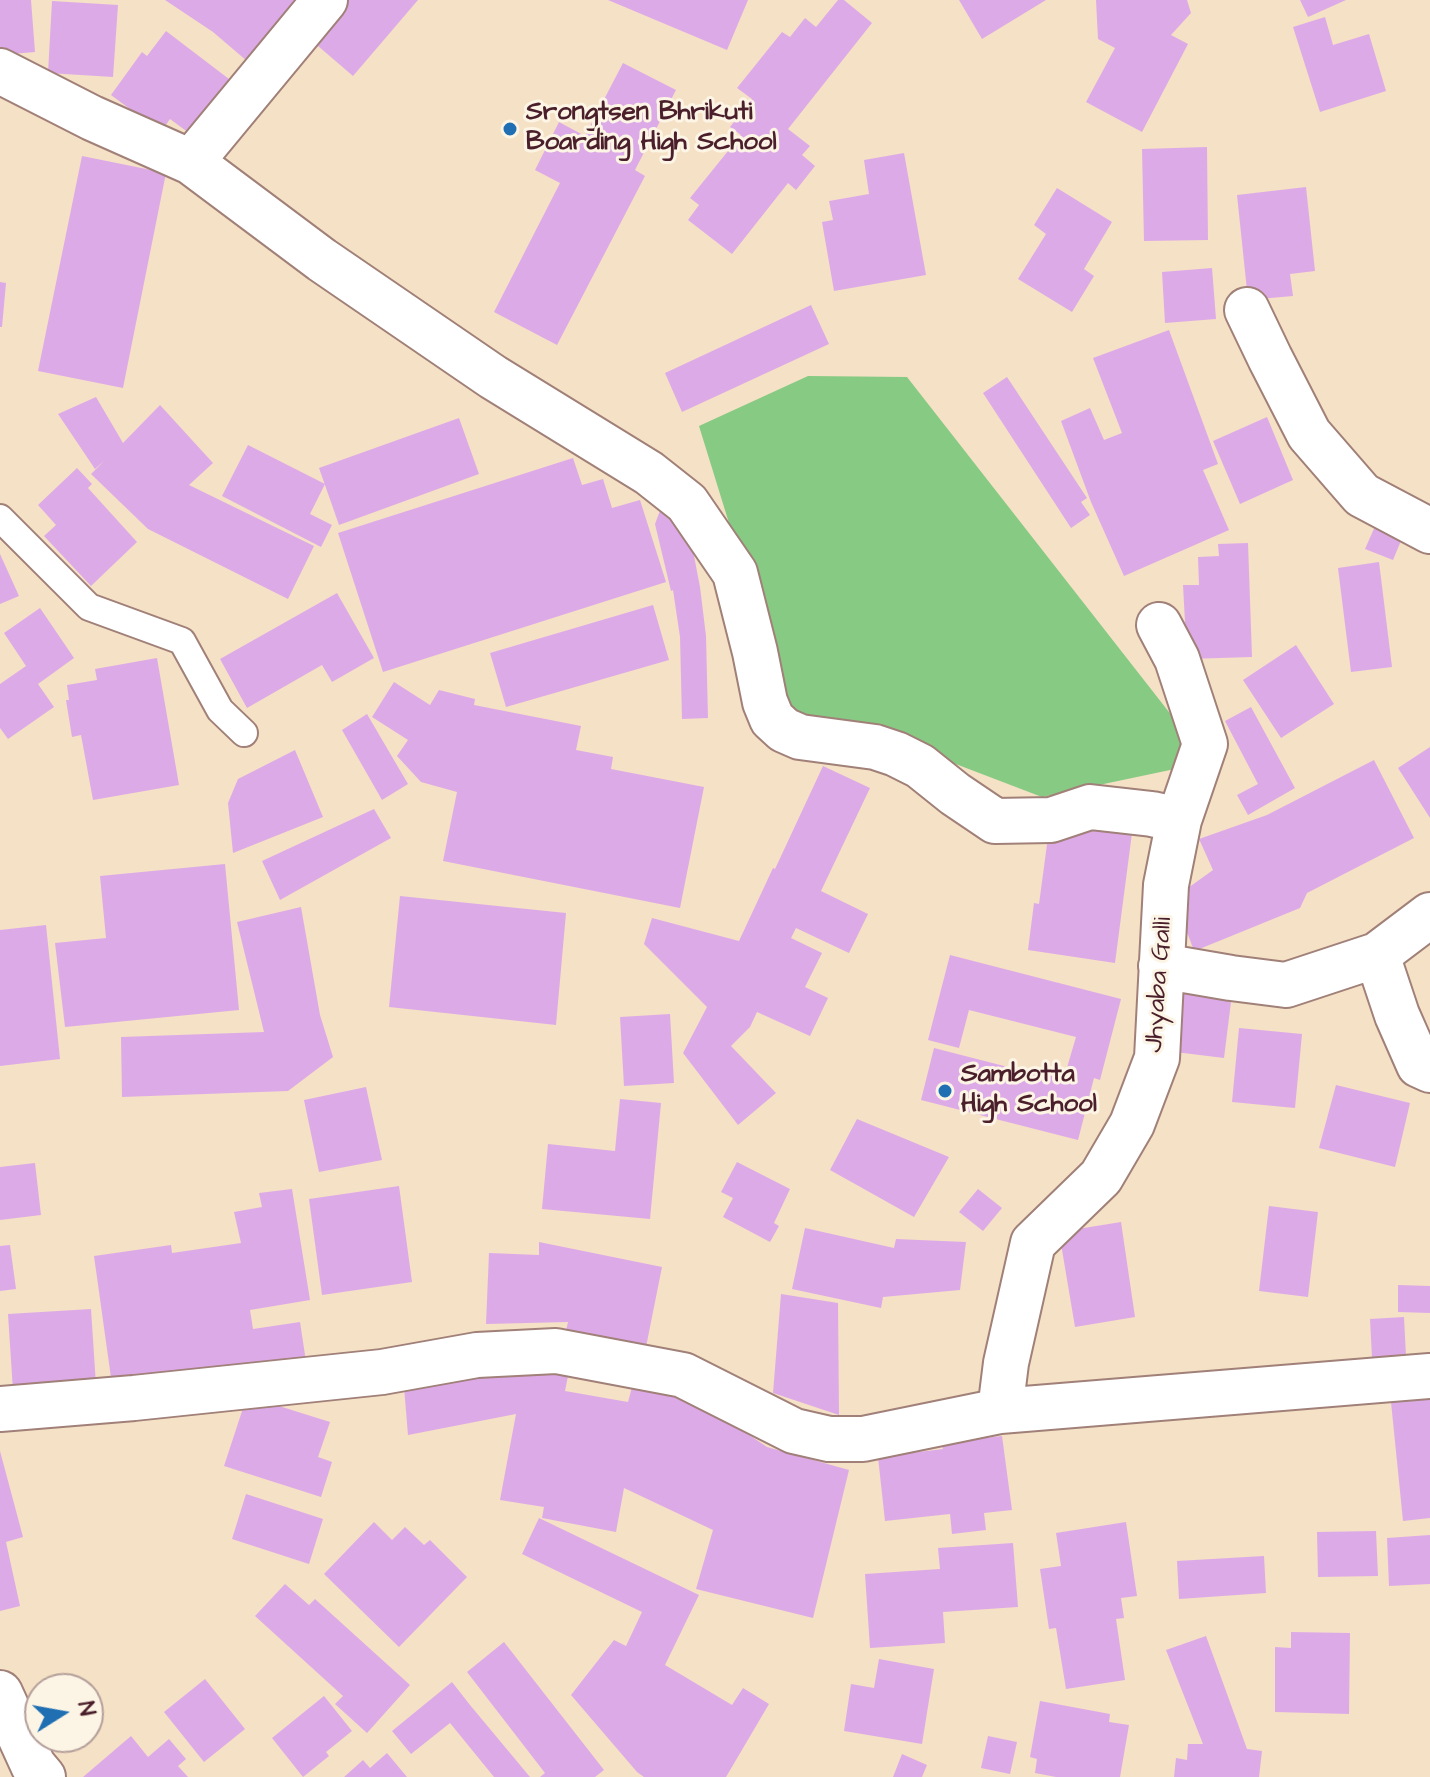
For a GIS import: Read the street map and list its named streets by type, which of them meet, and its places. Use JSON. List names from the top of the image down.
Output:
{
  "streets": {
    "street": ["Jhyaba Galli"]
  },
  "places": ["Srongtsen Bhrikuti Boarding High School", "Sambotta High School"],
  "north": "right"
}
